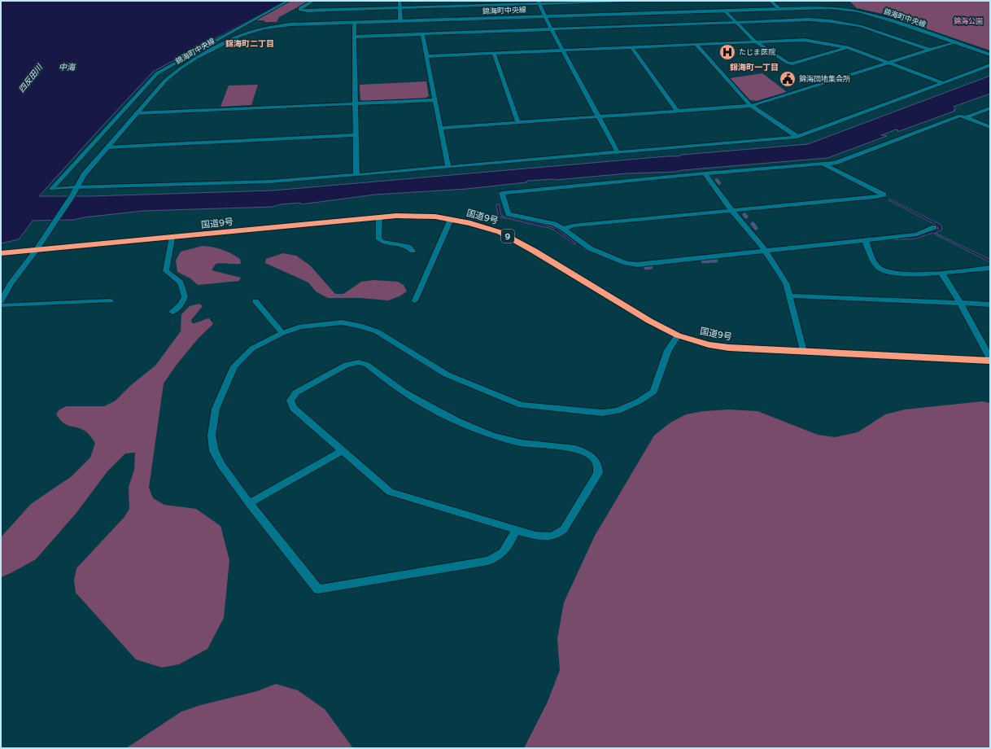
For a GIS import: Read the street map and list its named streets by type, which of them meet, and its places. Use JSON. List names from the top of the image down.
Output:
{
  "streets": {
    "highway": ["国道9号", "9"],
    "street": ["錦海町中央線"]
  },
  "crossings": [
    ["錦海町中央線", "国道9号"]
  ],
  "districts": ["錦海町二丁目", "錦海町一丁目"],
  "water": ["中海", "四反田川"],
  "parks": ["錦海公園"],
  "places": {
    "hospital": ["たじま医院"],
    "public building": ["錦海団地集会所"]
  }
}
